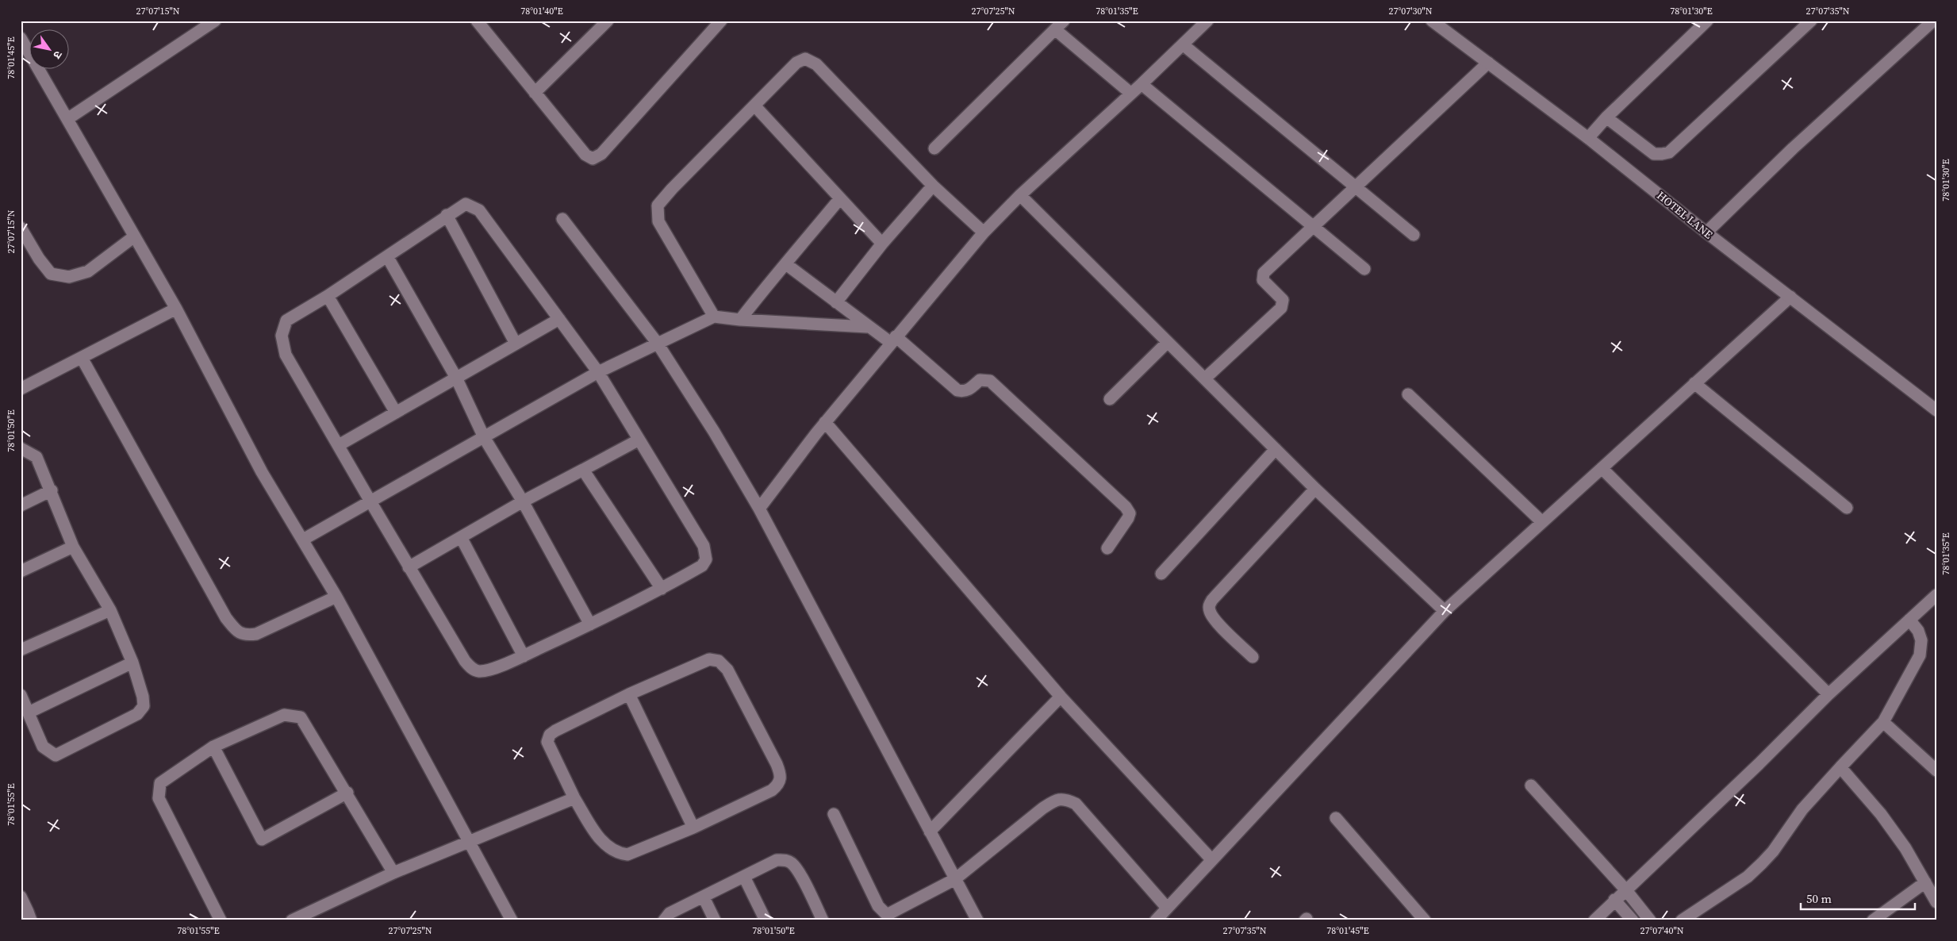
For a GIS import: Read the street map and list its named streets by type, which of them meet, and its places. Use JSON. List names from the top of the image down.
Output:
{
  "streets": {
    "street": ["HOTEL LANE"]
  },
  "scale_bar": "50 m",
  "north": "bottom right",
  "coordinates": [
    "27°07'15\"N",
    "78°01'40\"E",
    "27°07'25\"N",
    "78°01'35\"E",
    "27°07'30\"N",
    "78°01'30\"E",
    "27°07'35\"N",
    "78°01'45\"E",
    "78°01'50\"E",
    "78°01'55\"E",
    "27°07'40\"N"
  ]
}
